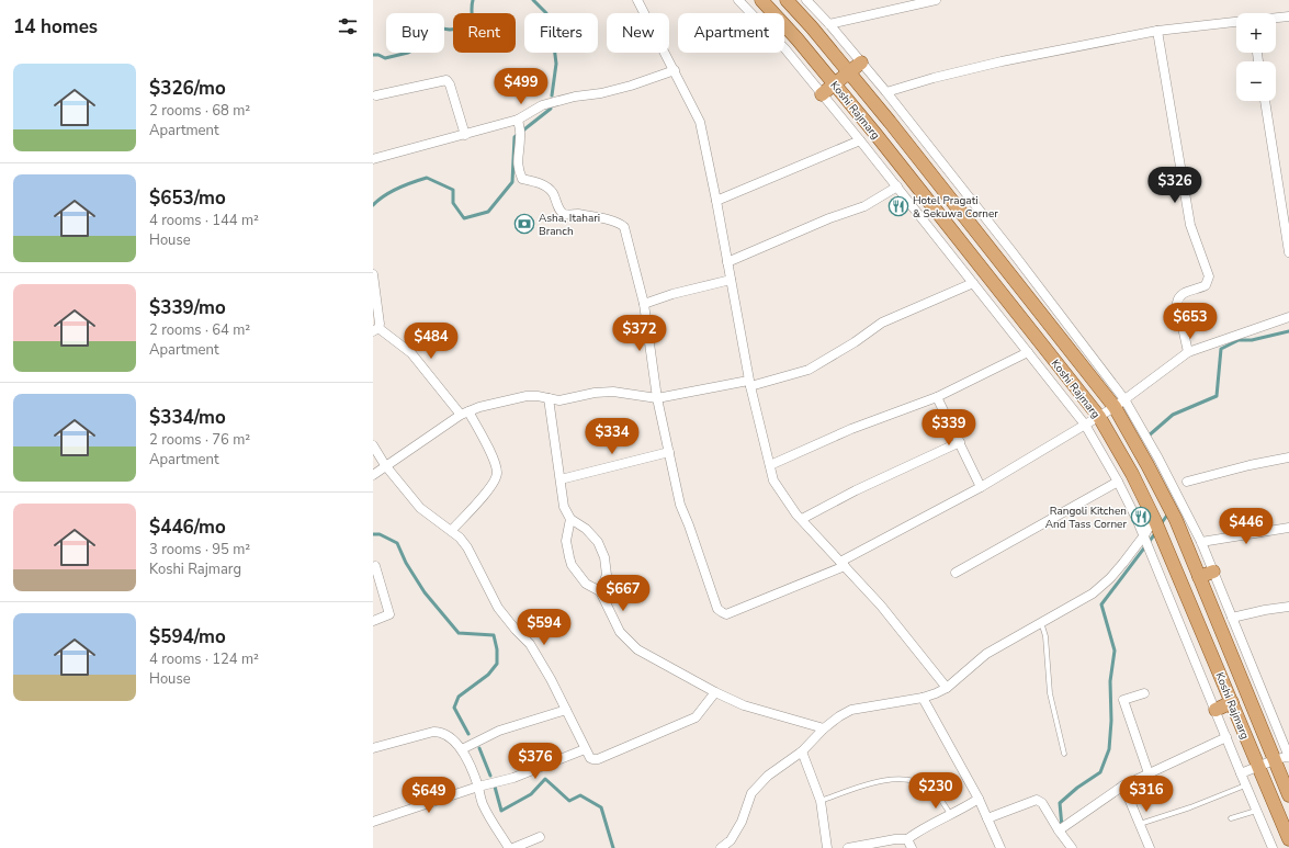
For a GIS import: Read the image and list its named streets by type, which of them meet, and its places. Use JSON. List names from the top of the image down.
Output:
{
  "streets": {
    "main road": ["Koshi Rajmarg"]
  },
  "places": {
    "restaurant": ["Hotel Pragati & Sekuwa Corner", "Rangoli Kitchen And Tass Corner"],
    "bank": ["Asha, Itahari Branch"]
  },
  "page": {
    "heading": "14 homes",
    "map_buttons": ["+", "−"],
    "chip": [
      "Buy",
      "Rent",
      "Filters",
      "New",
      "Apartment"
    ],
    "list": [
      {
        "name": "$326/mo",
        "note": "2 rooms · 68 m² · Apartment"
      },
      {
        "name": "$653/mo",
        "note": "4 rooms · 144 m² · House"
      },
      {
        "name": "$339/mo",
        "note": "2 rooms · 64 m² · Apartment"
      },
      {
        "name": "$334/mo",
        "note": "2 rooms · 76 m² · Apartment"
      },
      {
        "name": "$446/mo",
        "note": "3 rooms · 95 m² · Koshi Rajmarg"
      },
      {
        "name": "$594/mo",
        "note": "4 rooms · 124 m² · House"
      }
    ],
    "price": [
      "$499",
      "$326",
      "$653",
      "$372",
      "$484",
      "$339",
      "$334",
      "$446",
      "$667",
      "$594",
      "$376",
      "$230",
      "$316",
      "$649"
    ]
  }
}
